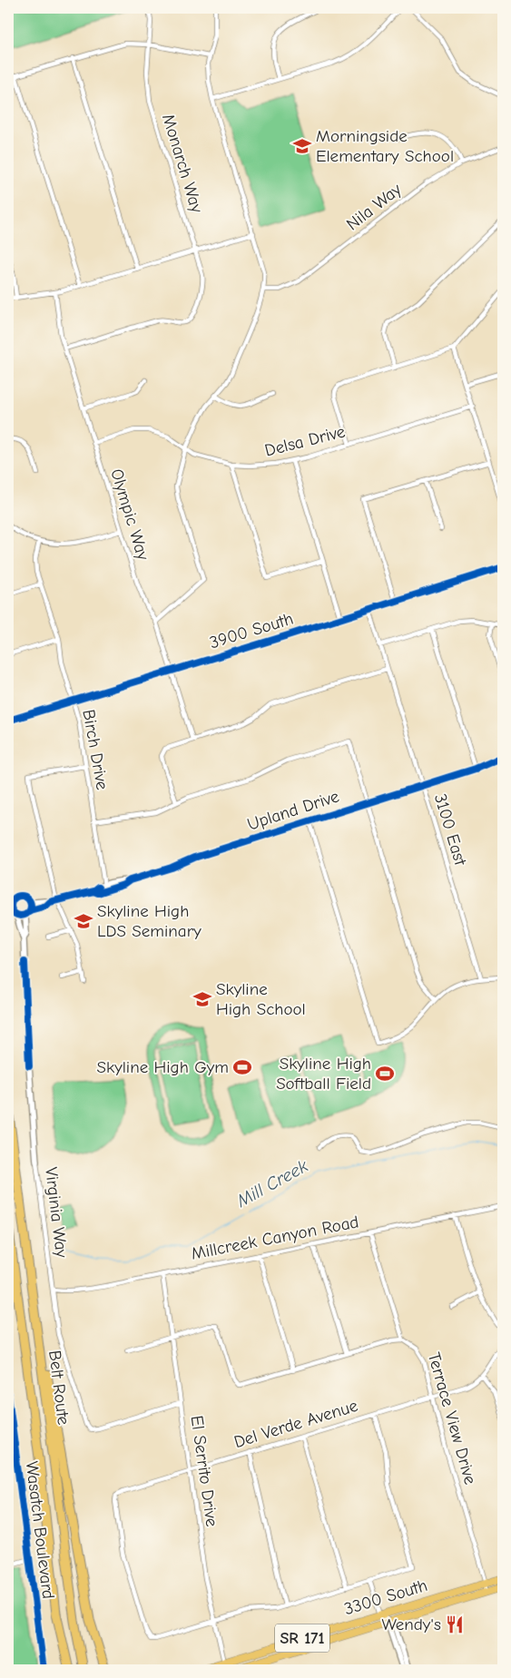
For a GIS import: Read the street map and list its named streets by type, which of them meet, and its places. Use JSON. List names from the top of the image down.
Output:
{
  "streets": {
    "highway": ["Belt Route"],
    "main road": [
      "3900 South",
      "Wasatch Boulevard",
      "3300 South",
      "SR 171"
    ],
    "street": [
      "Monarch Way",
      "Nila Way",
      "Delsa Drive",
      "Olympic Way",
      "Birch Drive",
      "Upland Drive",
      "3100 East",
      "Virginia Way",
      "Millcreek Canyon Road",
      "Terrace View Drive",
      "Del Verde Avenue",
      "El Serrito Drive"
    ]
  },
  "crossings": [
    ["Monarch Way", "Olympic Way"],
    ["Delsa Drive", "Olympic Way"],
    ["Olympic Way", "3900 South"],
    ["3900 South", "Birch Drive"],
    ["3900 South", "3100 East"],
    ["Birch Drive", "Upland Drive"],
    ["Upland Drive", "3100 East"],
    ["Upland Drive", "Virginia Way"],
    ["Virginia Way", "Millcreek Canyon Road"],
    ["Virginia Way", "El Serrito Drive"],
    ["Millcreek Canyon Road", "El Serrito Drive"],
    ["Terrace View Drive", "Del Verde Avenue"],
    ["Terrace View Drive", "3300 South"],
    ["Del Verde Avenue", "El Serrito Drive"],
    ["El Serrito Drive", "3300 South"]
  ],
  "water": ["Mill Creek"],
  "places": {
    "school or university": ["Morningside Elementary School", "Skyline High LDS Seminary", "Skyline High School"],
    "sports": ["Skyline High Gym", "Skyline High Softball Field"],
    "restaurant": ["Wendy's"]
  }
}
